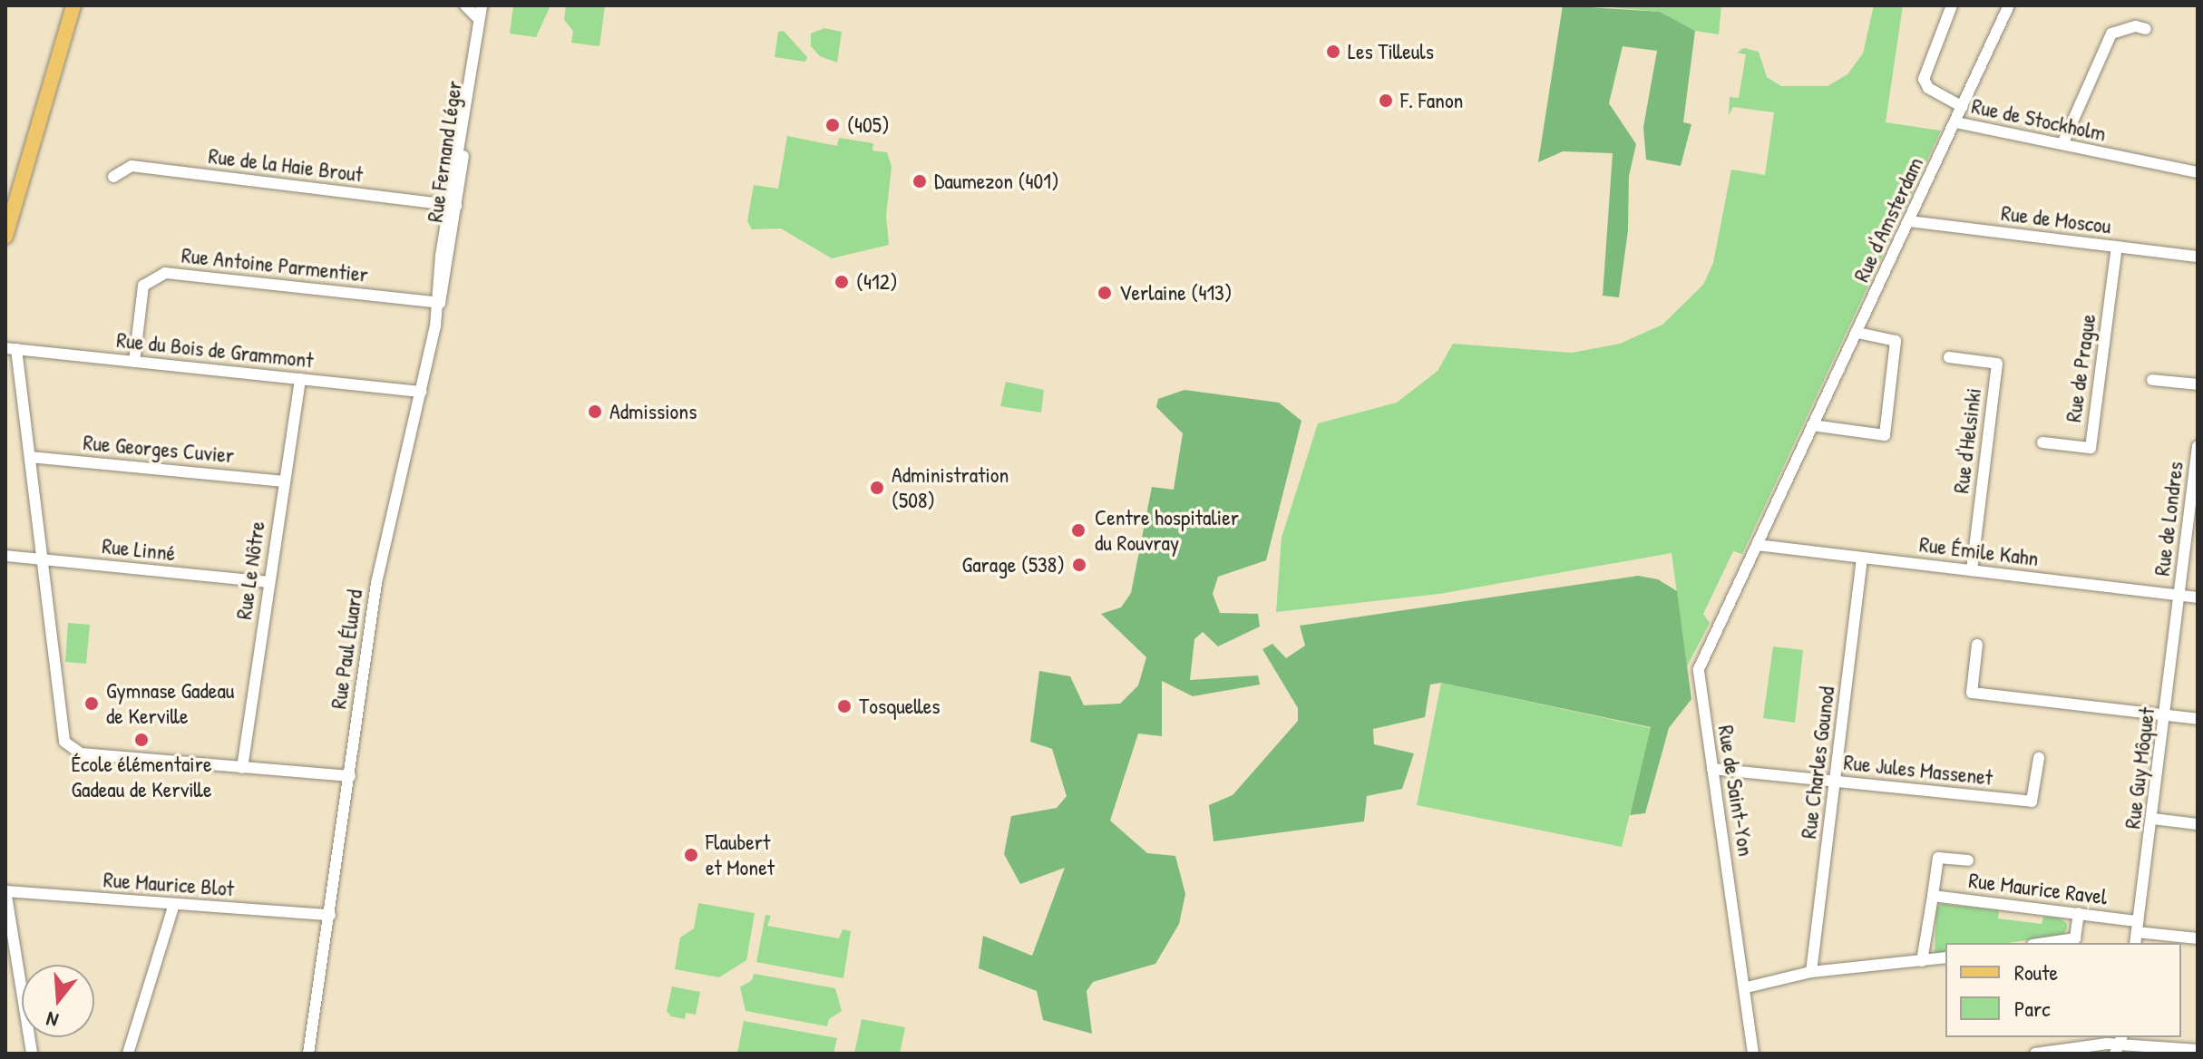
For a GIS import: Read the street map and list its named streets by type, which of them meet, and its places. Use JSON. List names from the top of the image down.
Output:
{
  "streets": {
    "street": [
      "Rue de Stockholm",
      "Rue Fernand Léger",
      "Rue de la Haie Brout",
      "Rue d'Amsterdam",
      "Rue de Moscou",
      "Rue Antoine Parmentier",
      "Rue du Bois de Grammont",
      "Rue de Prague",
      "Rue d'Helsinki",
      "Rue Georges Cuvier",
      "Rue de Londres",
      "Rue Linné",
      "Rue Émile Kahn",
      "Rue Le Nôtre",
      "Rue Paul Éluard",
      "Rue Charles Gounod",
      "Rue Guy Môquet",
      "Rue Jules Massenet",
      "Rue de Saint-Yon",
      "Rue Maurice Blot",
      "Rue Maurice Ravel"
    ]
  },
  "crossings": [
    ["Rue de Stockholm", "Rue d'Amsterdam"],
    ["Rue Fernand Léger", "Rue de la Haie Brout"],
    ["Rue Fernand Léger", "Rue Antoine Parmentier"],
    ["Rue Fernand Léger", "Rue Paul Éluard"],
    ["Rue d'Amsterdam", "Rue de Moscou"],
    ["Rue d'Amsterdam", "Rue Émile Kahn"],
    ["Rue d'Amsterdam", "Rue de Saint-Yon"],
    ["Rue de Moscou", "Rue de Prague"],
    ["Rue Antoine Parmentier", "Rue du Bois de Grammont"],
    ["Rue Antoine Parmentier", "Rue Paul Éluard"],
    ["Rue du Bois de Grammont", "Rue Le Nôtre"],
    ["Rue du Bois de Grammont", "Rue Paul Éluard"],
    ["Rue d'Helsinki", "Rue Émile Kahn"],
    ["Rue Georges Cuvier", "Rue Le Nôtre"],
    ["Rue de Londres", "Rue Émile Kahn"],
    ["Rue de Londres", "Rue Guy Môquet"],
    ["Rue Linné", "Rue Le Nôtre"],
    ["Rue Émile Kahn", "Rue Charles Gounod"],
    ["Rue Émile Kahn", "Rue Guy Môquet"],
    ["Rue Émile Kahn", "Rue de Saint-Yon"],
    ["Rue Paul Éluard", "Rue Maurice Blot"],
    ["Rue Charles Gounod", "Rue Jules Massenet"],
    ["Rue Guy Môquet", "Rue Maurice Ravel"],
    ["Rue Jules Massenet", "Rue de Saint-Yon"]
  ],
  "places": [
    "Les Tilleuls",
    "F. Fanon",
    "(405)",
    "Daumezon (401)",
    "(412)",
    "Verlaine (413)",
    "Admissions",
    "Administration (508)",
    "Centre hospitalier du Rouvray",
    "Garage (538)",
    "Gymnase Gadeau de Kerville",
    "Tosquelles",
    "École élémentaire Gadeau de Kerville",
    "Flaubert et Monet"
  ],
  "legend": ["Route", "Parc"],
  "north": "bottom"
}
